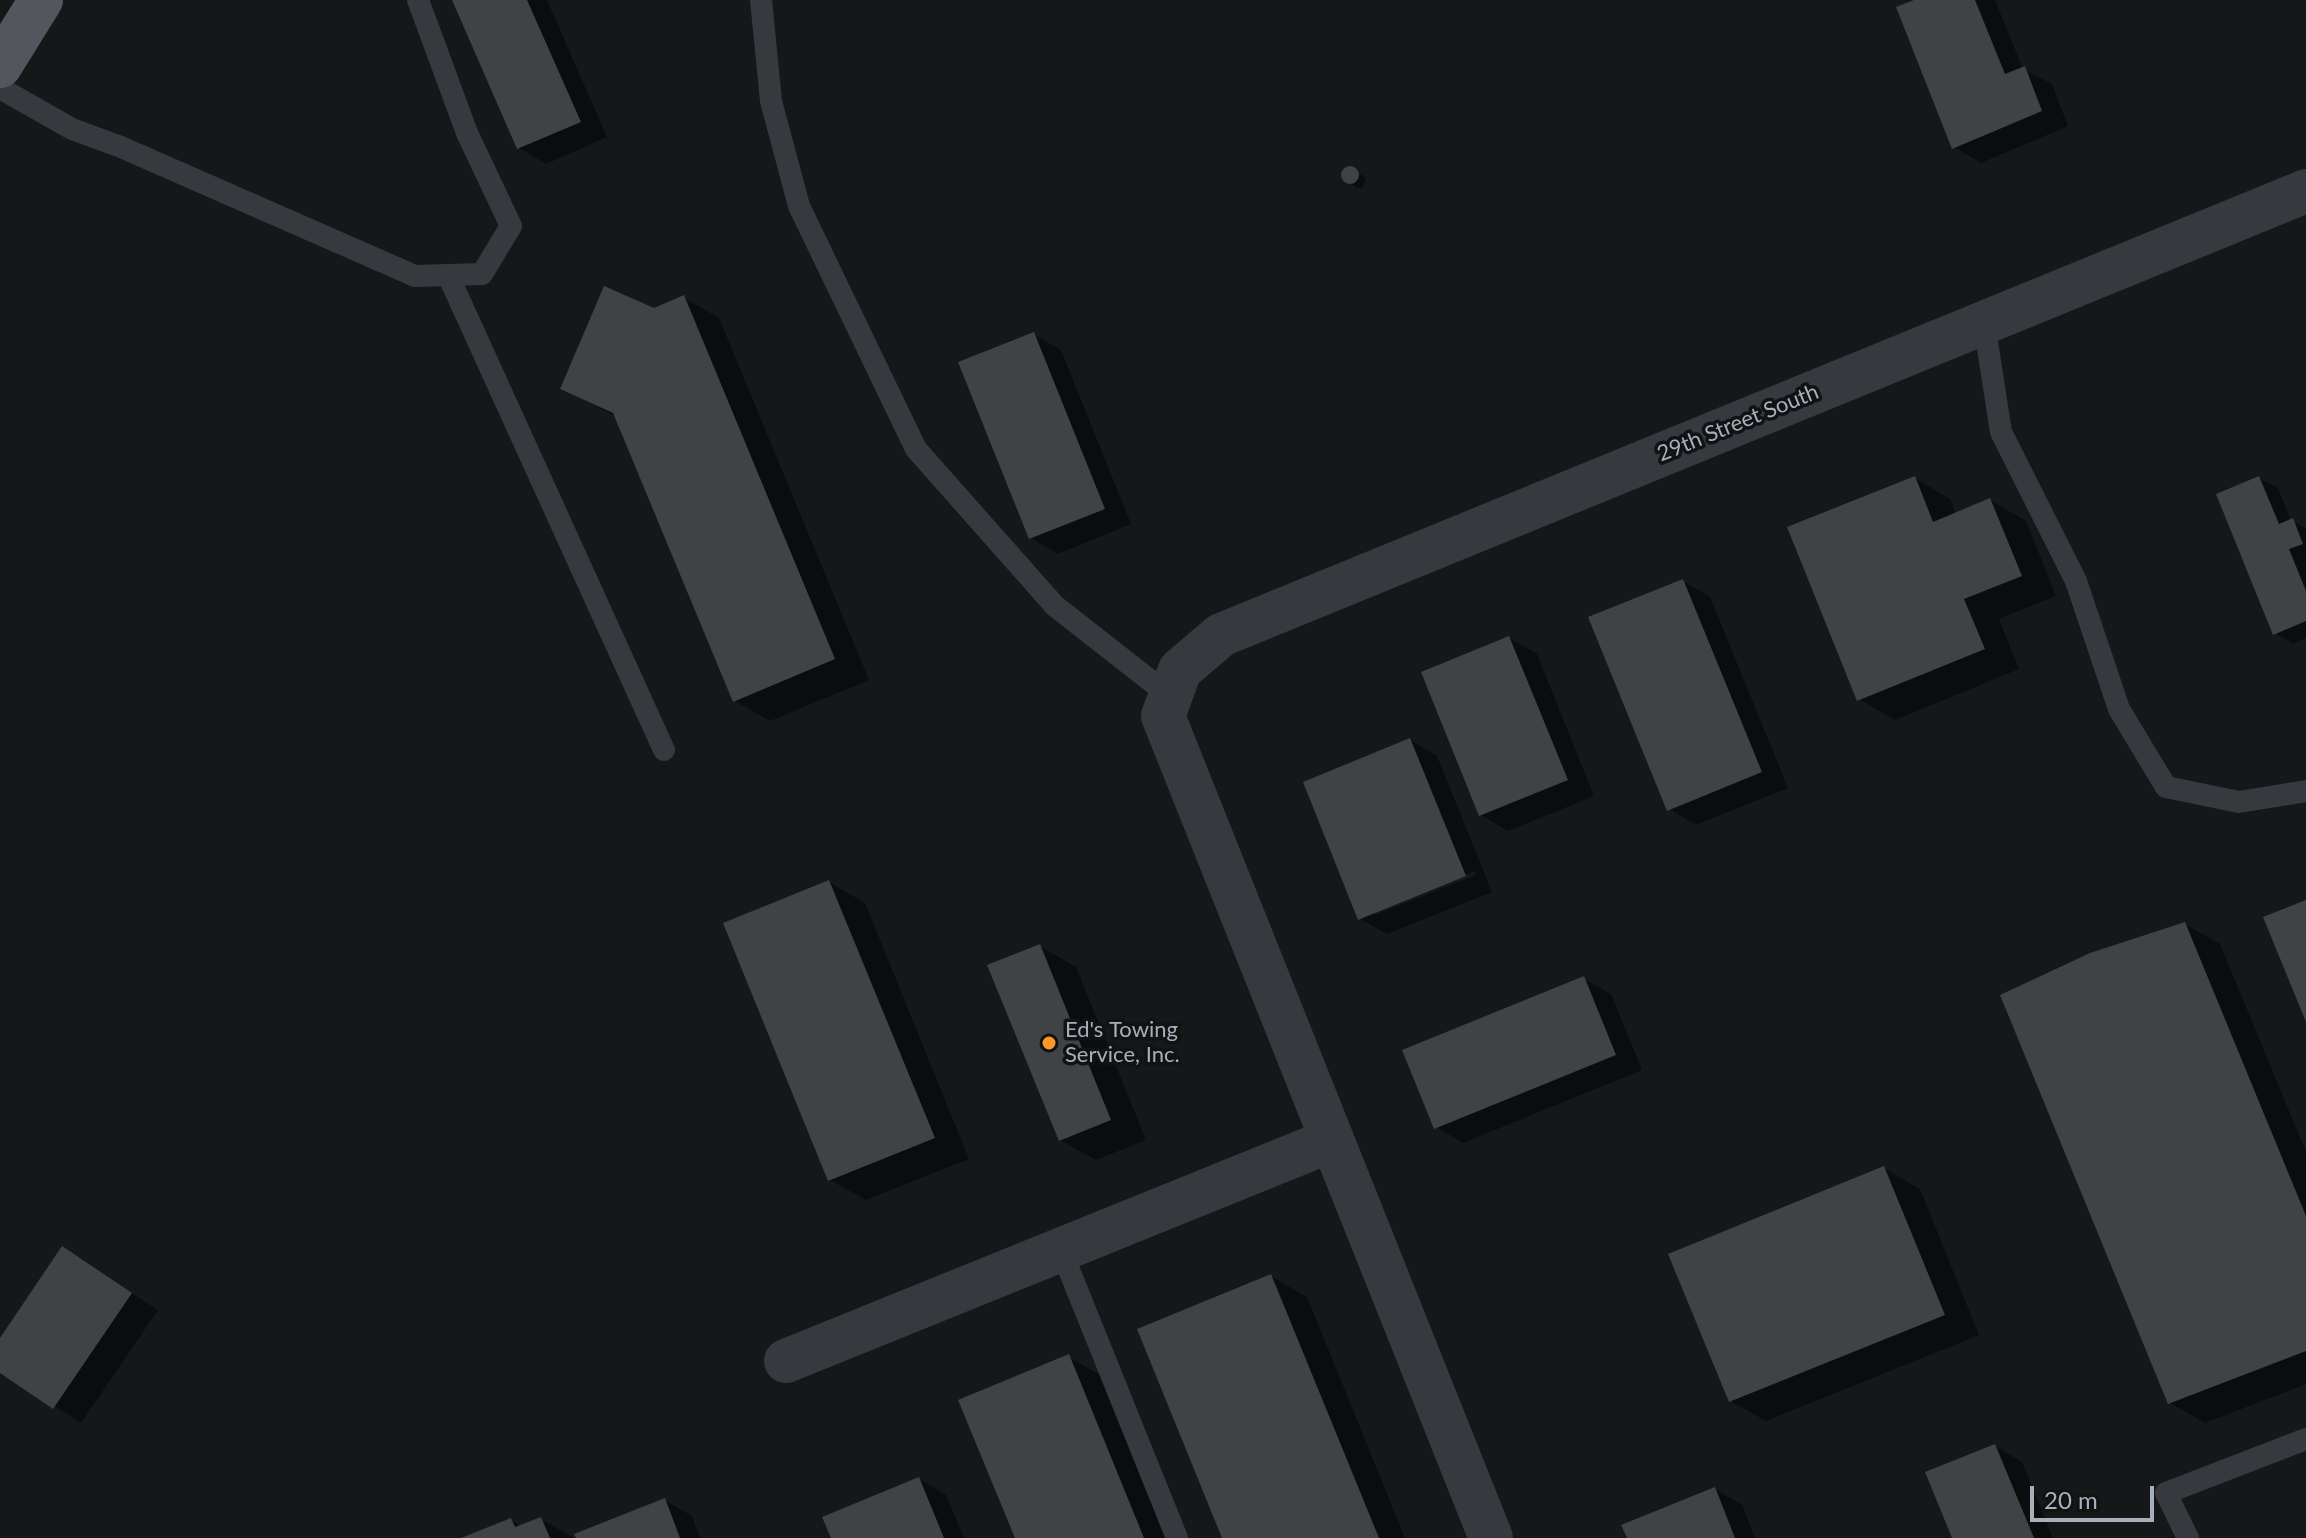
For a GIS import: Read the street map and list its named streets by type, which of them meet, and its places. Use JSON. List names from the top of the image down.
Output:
{
  "streets": {
    "street": ["29th Street South"]
  },
  "places": ["Ed's Towing Service, Inc."],
  "scale_bar": "20 m"
}
